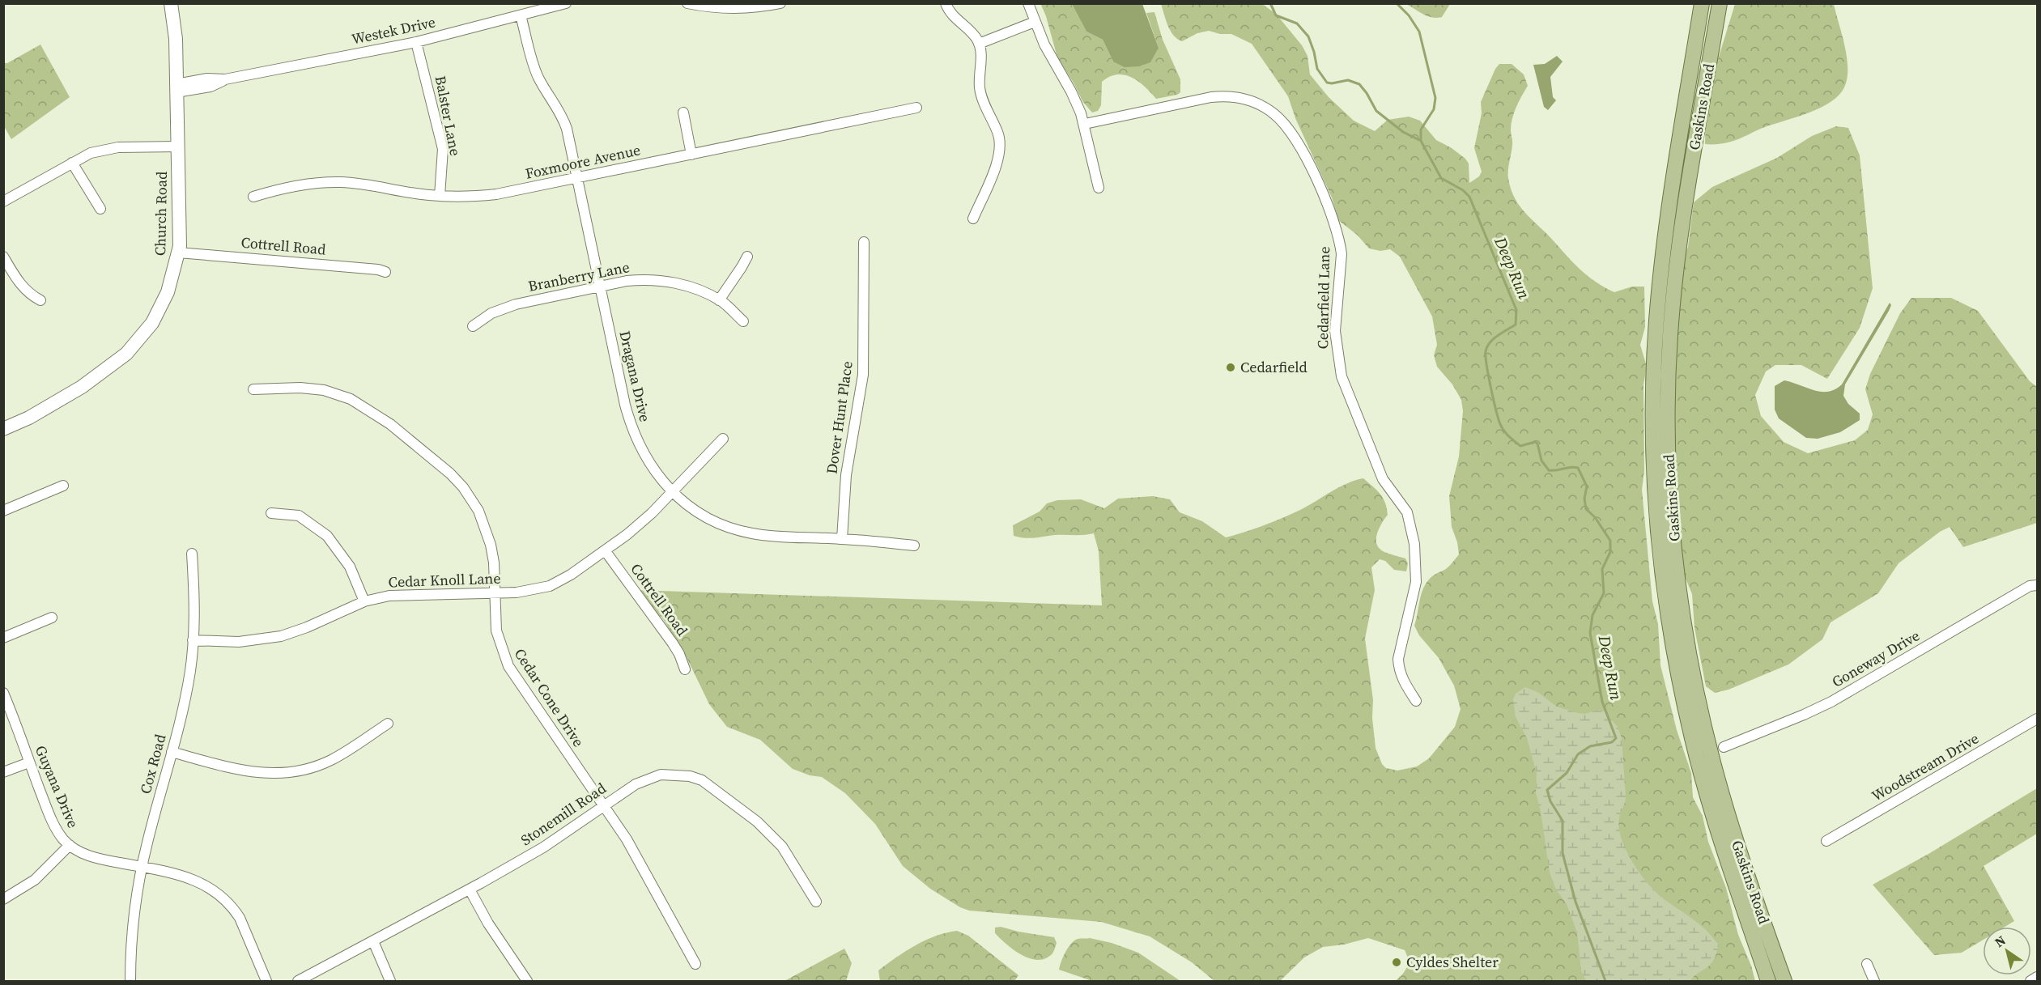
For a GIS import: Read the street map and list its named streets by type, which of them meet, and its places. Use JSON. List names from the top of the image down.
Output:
{
  "streets": {
    "main road": ["Gaskins Road", "Church Road"],
    "street": [
      "Westek Drive",
      "Balster Lane",
      "Foxmoore Avenue",
      "Cottrell Road",
      "Branberry Lane",
      "Cedarfield Lane",
      "Dragana Drive",
      "Dover Hunt Place",
      "Cedar Knoll Lane",
      "Goneway Drive",
      "Cedar Cone Drive",
      "Cox Road",
      "Woodstream Drive",
      "Guyana Drive",
      "Stonemill Road"
    ]
  },
  "crossings": [
    ["Westek Drive", "Balster Lane"],
    ["Westek Drive", "Church Road"],
    ["Westek Drive", "Dragana Drive"],
    ["Balster Lane", "Foxmoore Avenue"],
    ["Foxmoore Avenue", "Dragana Drive"],
    ["Church Road", "Cottrell Road"],
    ["Cottrell Road", "Cedar Knoll Lane"],
    ["Branberry Lane", "Dragana Drive"],
    ["Dragana Drive", "Dover Hunt Place"],
    ["Dragana Drive", "Cedar Knoll Lane"],
    ["Cedar Knoll Lane", "Cedar Cone Drive"],
    ["Cedar Knoll Lane", "Cox Road"],
    ["Cedar Cone Drive", "Stonemill Road"],
    ["Cox Road", "Guyana Drive"]
  ],
  "water": ["Deep Run"],
  "places": ["Cedarfield", "Cyldes Shelter"],
  "north": "top left"
}
